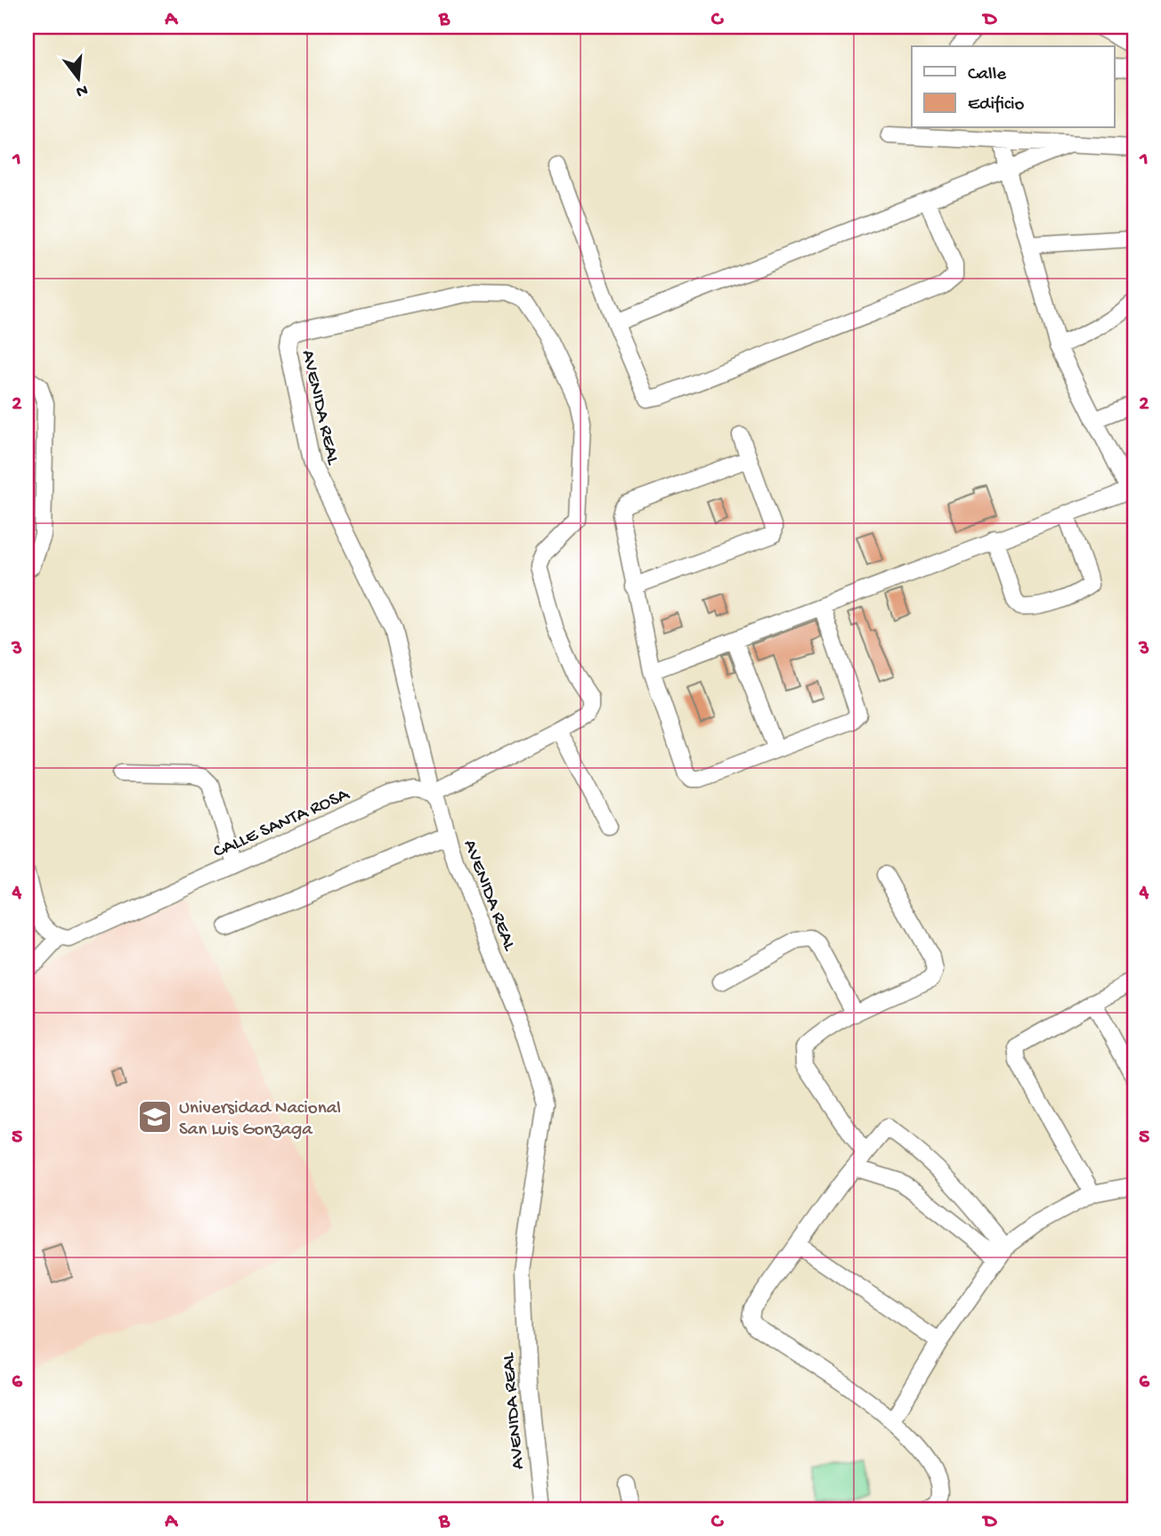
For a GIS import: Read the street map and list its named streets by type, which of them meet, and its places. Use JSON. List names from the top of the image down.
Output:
{
  "streets": {
    "street": ["AVENIDA REAL", "CALLE SANTA ROSA"]
  },
  "crossings": [
    ["AVENIDA REAL", "CALLE SANTA ROSA"]
  ],
  "places": {
    "school or university": ["Universidad Nacional San Luis Gonzaga"]
  },
  "legend": ["Calle", "Edificio"],
  "north": "bottom",
  "grid": {
    "columns": [
      "A",
      "B",
      "C",
      "D"
    ],
    "rows": [
      "1",
      "2",
      "3",
      "4",
      "5",
      "6"
    ]
  }
}
